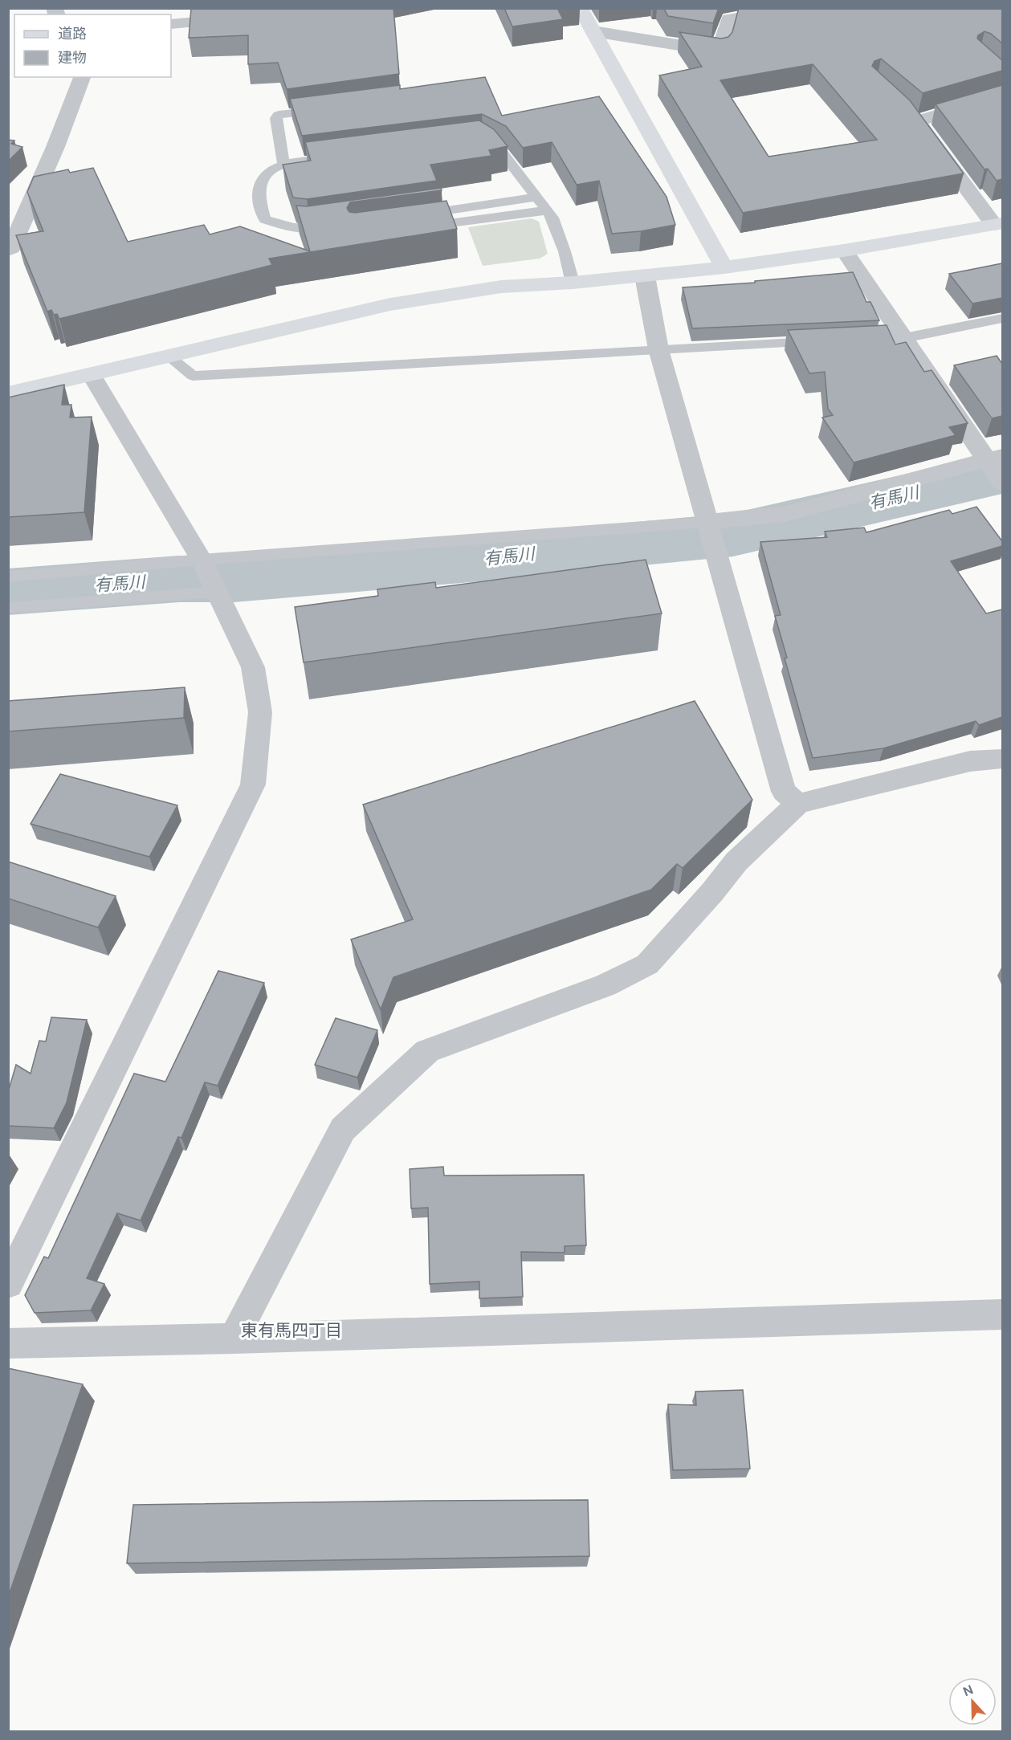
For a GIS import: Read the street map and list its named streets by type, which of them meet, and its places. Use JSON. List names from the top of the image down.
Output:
{
  "districts": ["東有馬四丁目"],
  "water": ["有馬川"],
  "legend": ["道路", "建物"],
  "north": "top"
}
